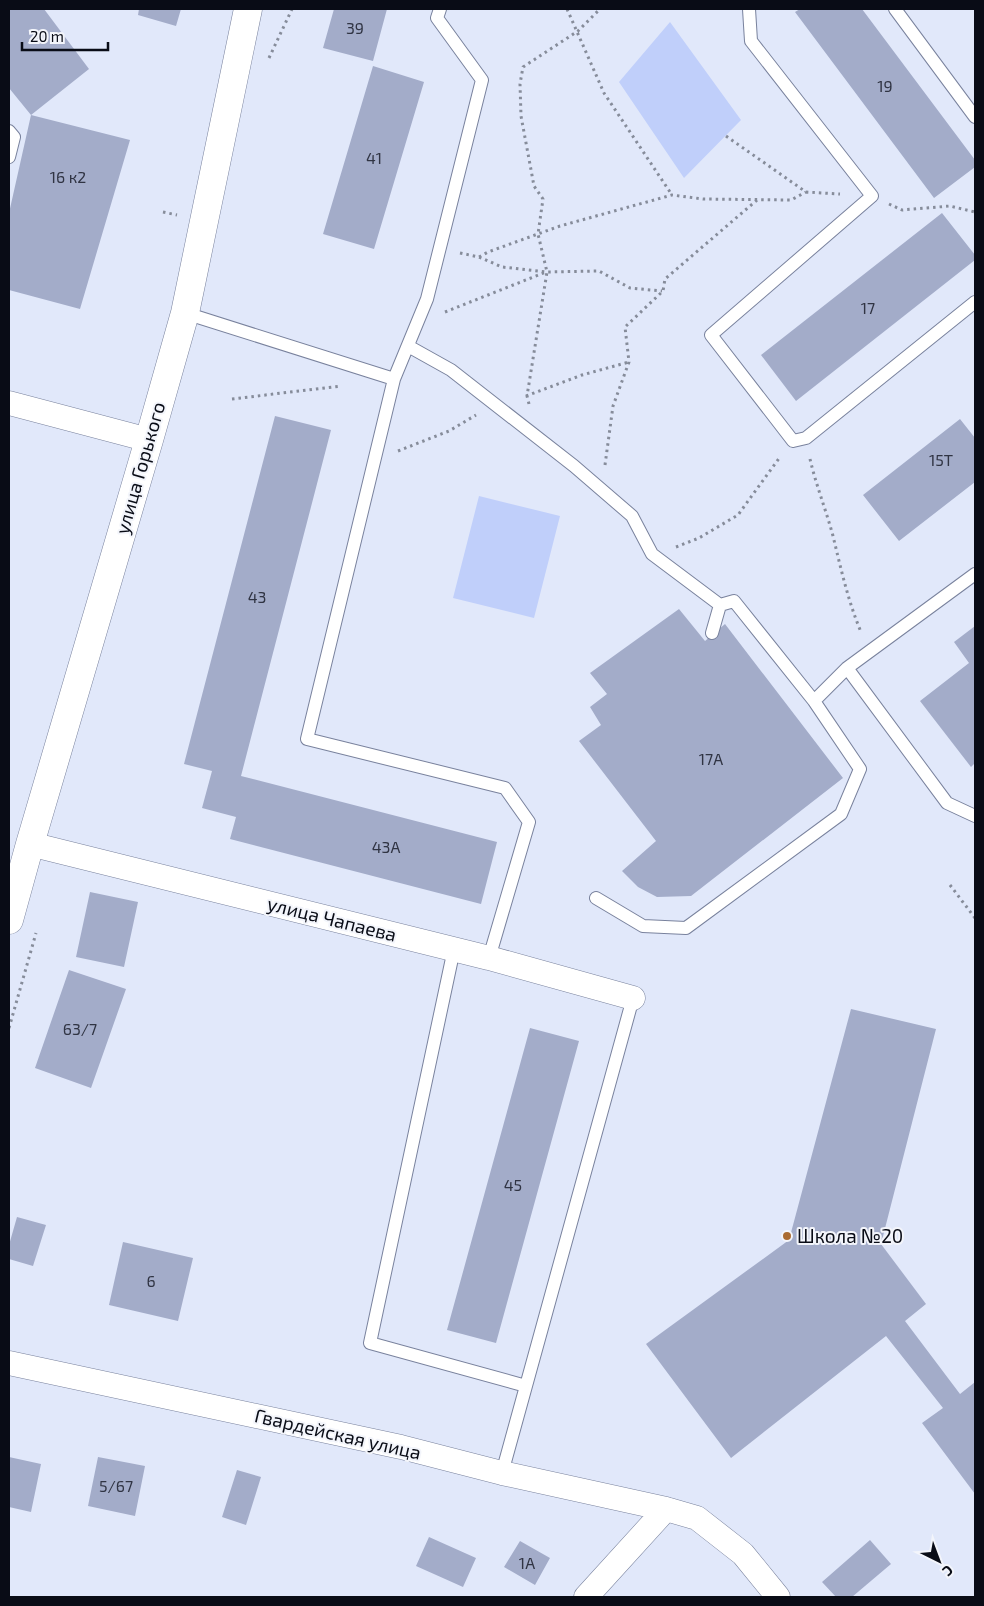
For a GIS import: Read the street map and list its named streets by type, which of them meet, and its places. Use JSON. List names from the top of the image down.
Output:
{
  "streets": {
    "main road": ["улица Горького"],
    "street": ["улица Чапаева", "Гвардейская улица"]
  },
  "crossings": [
    ["улица Горького", "улица Чапаева"]
  ],
  "places": ["Школа №20"],
  "house_numbers": [
    "39",
    "19",
    "41",
    "16 к2",
    "17",
    "15Т",
    "43",
    "17А",
    "43А",
    "63/7",
    "45",
    "6",
    "5/67",
    "1А"
  ],
  "scale_bar": "20 m",
  "north": "bottom right"
}
